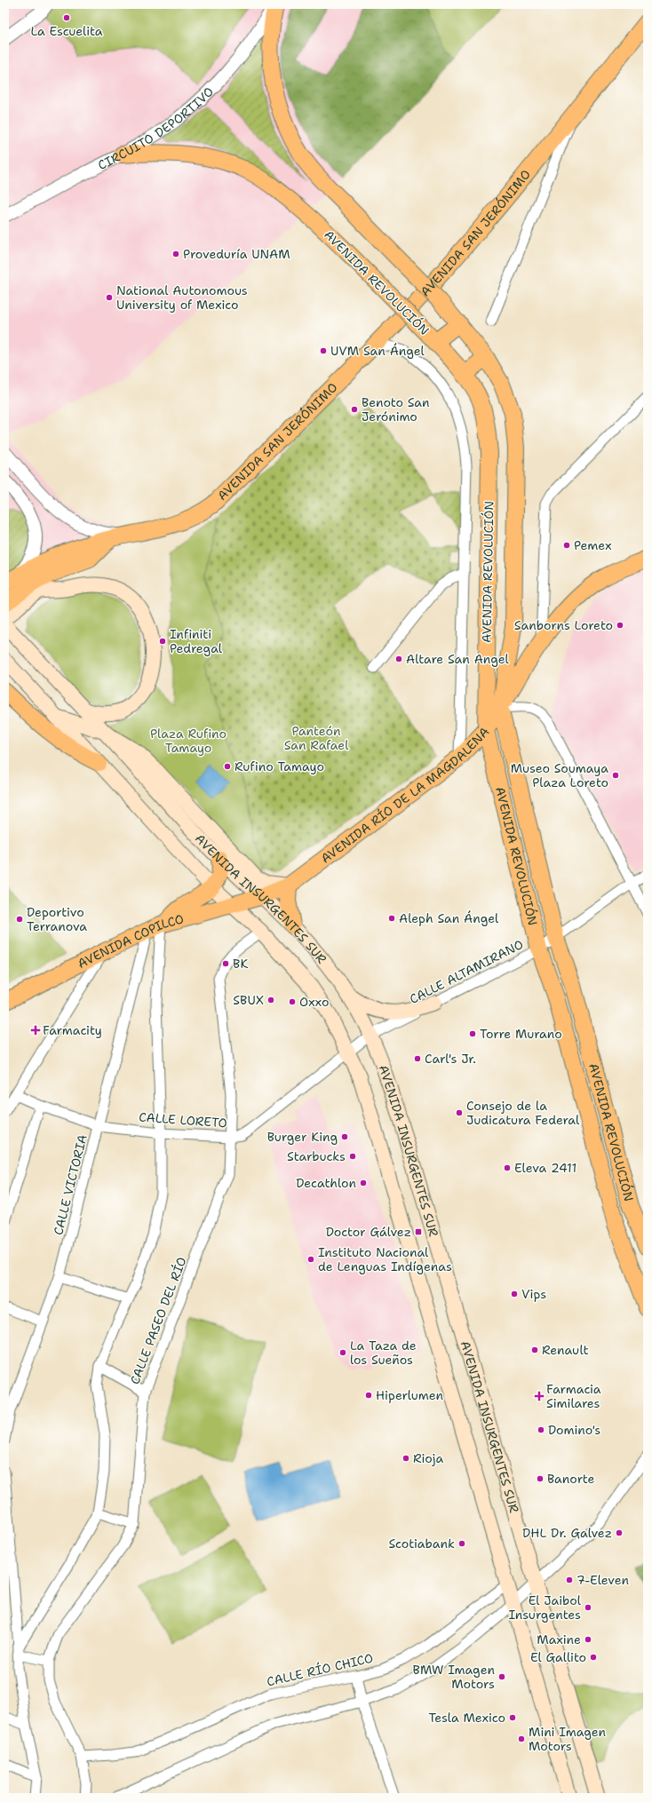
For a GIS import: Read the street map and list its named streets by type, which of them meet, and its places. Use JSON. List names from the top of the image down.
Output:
{
  "streets": {
    "main road": [
      "AVENIDA SAN JERÓNIMO",
      "AVENIDA REVOLUCIÓN",
      "AVENIDA RÍO DE LA MAGDALENA",
      "AVENIDA INSURGENTES SUR",
      "AVENIDA COPILCO"
    ],
    "street": [
      "CIRCUITO DEPORTIVO",
      "CALLE ALTAMIRANO",
      "CALLE LORETO",
      "CALLE VICTORIA",
      "CALLE PASEO DEL RÍO",
      "CALLE RÍO CHICO"
    ]
  },
  "crossings": [
    ["CIRCUITO DEPORTIVO", "AVENIDA REVOLUCIÓN"],
    ["AVENIDA SAN JERÓNIMO", "AVENIDA REVOLUCIÓN"],
    ["AVENIDA REVOLUCIÓN", "AVENIDA RÍO DE LA MAGDALENA"],
    ["AVENIDA REVOLUCIÓN", "CALLE ALTAMIRANO"],
    ["AVENIDA RÍO DE LA MAGDALENA", "AVENIDA INSURGENTES SUR"],
    ["AVENIDA RÍO DE LA MAGDALENA", "AVENIDA COPILCO"],
    ["AVENIDA INSURGENTES SUR", "AVENIDA COPILCO"],
    ["AVENIDA INSURGENTES SUR", "CALLE ALTAMIRANO"],
    ["AVENIDA INSURGENTES SUR", "CALLE LORETO"],
    ["AVENIDA INSURGENTES SUR", "CALLE PASEO DEL RÍO"],
    ["AVENIDA INSURGENTES SUR", "CALLE RÍO CHICO"],
    ["AVENIDA COPILCO", "CALLE VICTORIA"],
    ["CALLE ALTAMIRANO", "CALLE LORETO"],
    ["CALLE LORETO", "CALLE VICTORIA"],
    ["CALLE LORETO", "CALLE PASEO DEL RÍO"],
    ["CALLE PASEO DEL RÍO", "CALLE RÍO CHICO"]
  ],
  "parks": ["Panteón San Rafael", "Plaza Rufino Tamayo"],
  "places": {
    "other": [
      "La Escuelita",
      "Proveduría UNAM",
      "National Autonomous University of Mexico",
      "UVM San Ángel",
      "Benoto San Jerónimo",
      "Pemex",
      "Sanborns Loreto",
      "Infiniti Pedregal",
      "Altare San Angel",
      "Rufino Tamayo",
      "Museo Soumaya Plaza Loreto",
      "Aleph San Ángel",
      "Deportivo Terranova",
      "BK",
      "SBUX",
      "Oxxo",
      "Torre Murano",
      "Carl's Jr.",
      "Consejo de la Judicatura Federal",
      "Burger King",
      "Starbucks",
      "Eleva 2411",
      "Decathlon",
      "Instituto Nacional de Lenguas Indígenas",
      "Vips",
      "Renault",
      "La Taza de los Sueños",
      "Hiperlumen",
      "Domino's",
      "Rioja",
      "Banorte",
      "DHL Dr. Galvez",
      "Scotiabank",
      "7-Eleven",
      "El Jaibol Insurgentes",
      "Maxine",
      "El Gallito",
      "BMW Imagen Motors",
      "Tesla Mexico",
      "Mini Imagen Motors"
    ],
    "health": ["Farmacity", "Farmacia Similares"],
    "transit": ["Doctor Gálvez"]
  }
}
